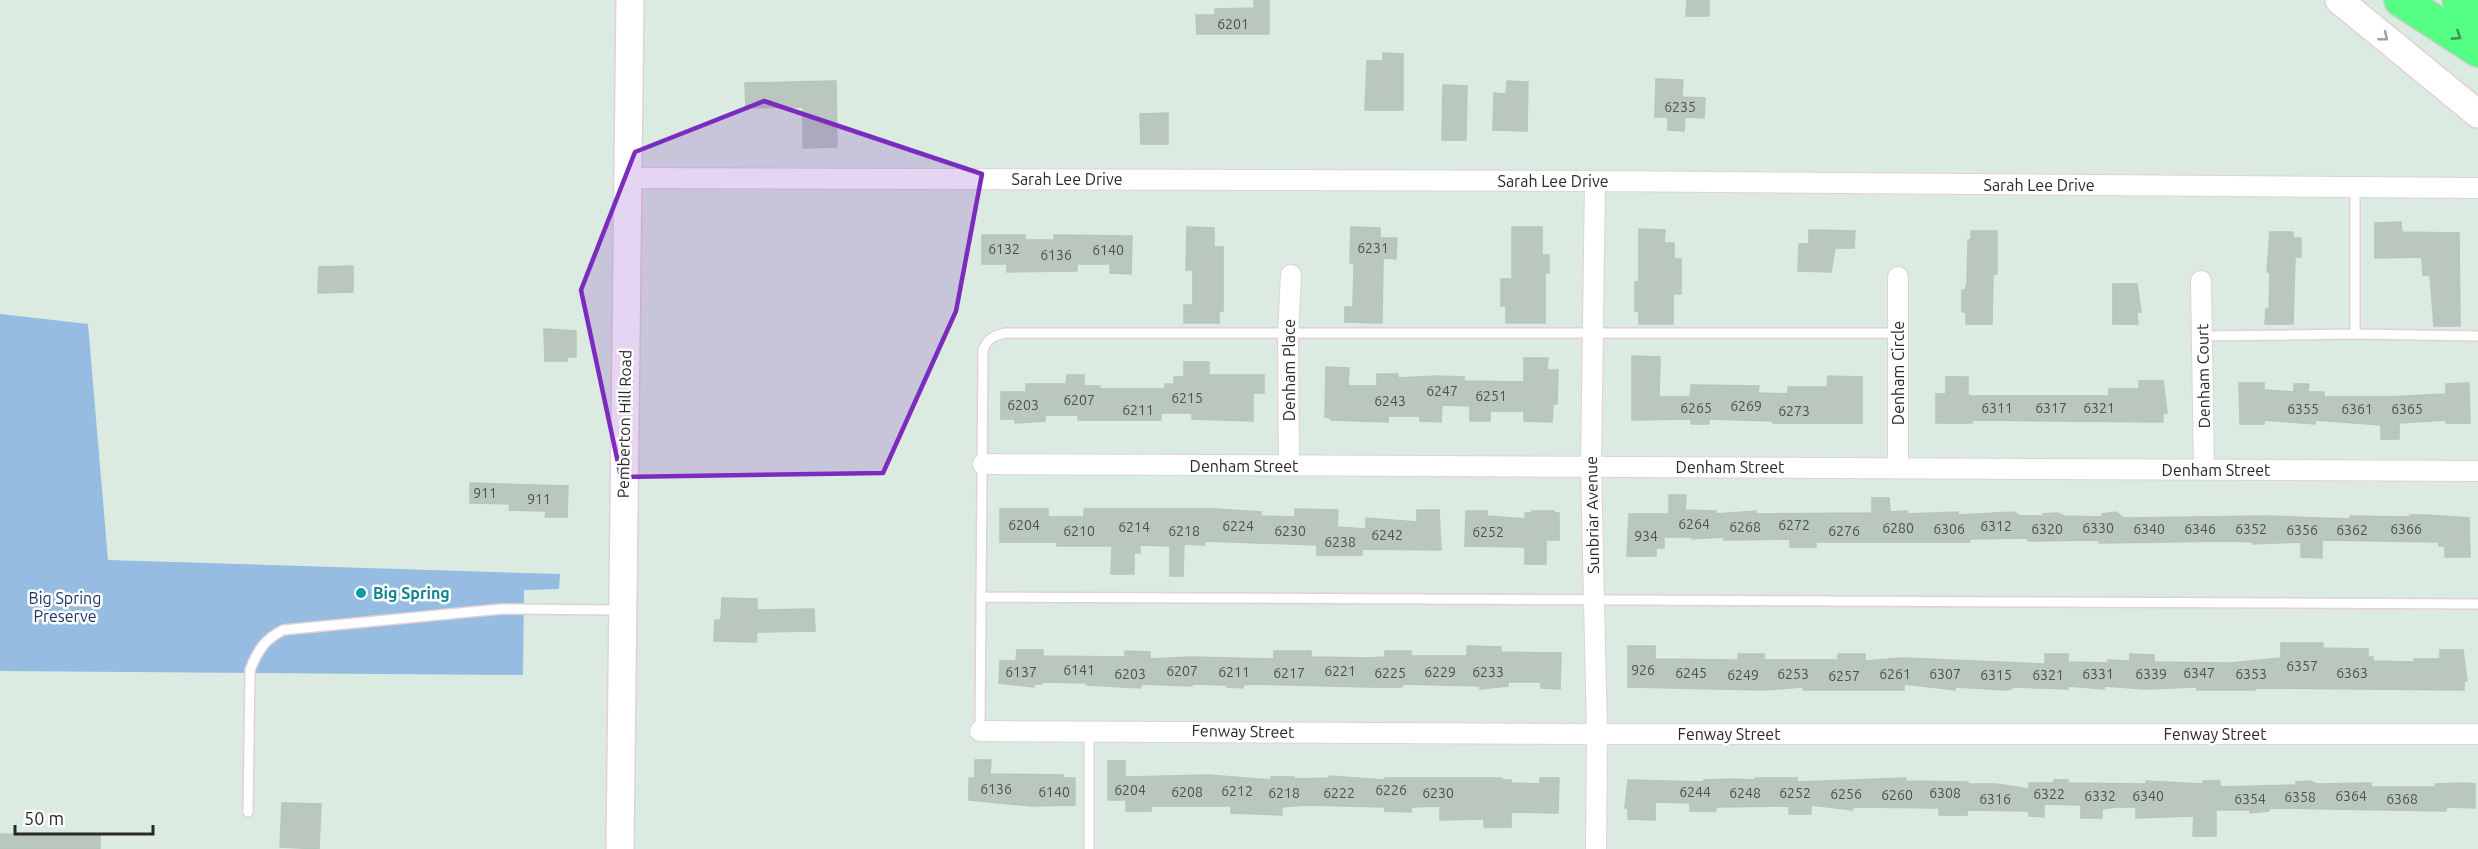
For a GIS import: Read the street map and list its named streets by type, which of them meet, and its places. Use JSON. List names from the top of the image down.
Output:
{
  "streets": {
    "street": [
      "Sarah Lee Drive",
      "Denham Place",
      "Denham Circle",
      "Denham Court",
      "Pemberton Hill Road",
      "Denham Street",
      "Sunbriar Avenue",
      "Fenway Street"
    ]
  },
  "crossings": [
    ["Sarah Lee Drive", "Pemberton Hill Road"],
    ["Sarah Lee Drive", "Sunbriar Avenue"],
    ["Denham Place", "Denham Street"],
    ["Denham Circle", "Denham Street"],
    ["Denham Court", "Denham Street"],
    ["Denham Street", "Sunbriar Avenue"],
    ["Sunbriar Avenue", "Fenway Street"]
  ],
  "parks": ["Big Spring Preserve"],
  "places": ["Big Spring"],
  "house_numbers": [
    "6201",
    "6235",
    "6231",
    "6132",
    "6140",
    "6136",
    "6247",
    "6251",
    "6215",
    "6207",
    "6243",
    "6203",
    "6269",
    "6265",
    "6311",
    "6317",
    "6321",
    "6355",
    "6361",
    "6365",
    "6211",
    "6273",
    "911",
    "911",
    "6264",
    "6204",
    "6272",
    "6224",
    "6312",
    "6214",
    "6268",
    "6280",
    "6330",
    "6306",
    "6320",
    "6340",
    "6346",
    "6352",
    "6366",
    "6356",
    "6362",
    "6210",
    "6218",
    "6230",
    "6276",
    "6252",
    "6242",
    "934",
    "6238",
    "6357",
    "6141",
    "926",
    "6207",
    "6221",
    "6137",
    "6211",
    "6229",
    "6233",
    "6217",
    "6225",
    "6245",
    "6347",
    "6363",
    "6203",
    "6253",
    "6261",
    "6307",
    "6331",
    "6339",
    "6353",
    "6249",
    "6315",
    "6321",
    "6257",
    "6136",
    "6204",
    "6226",
    "6212",
    "6140",
    "6208",
    "6244",
    "6218",
    "6222",
    "6230",
    "6248",
    "6252",
    "6308",
    "6256",
    "6322",
    "6260",
    "6332",
    "6340",
    "6364",
    "6358",
    "6316",
    "6354",
    "6368"
  ],
  "scale_bar": "50 m"
}
